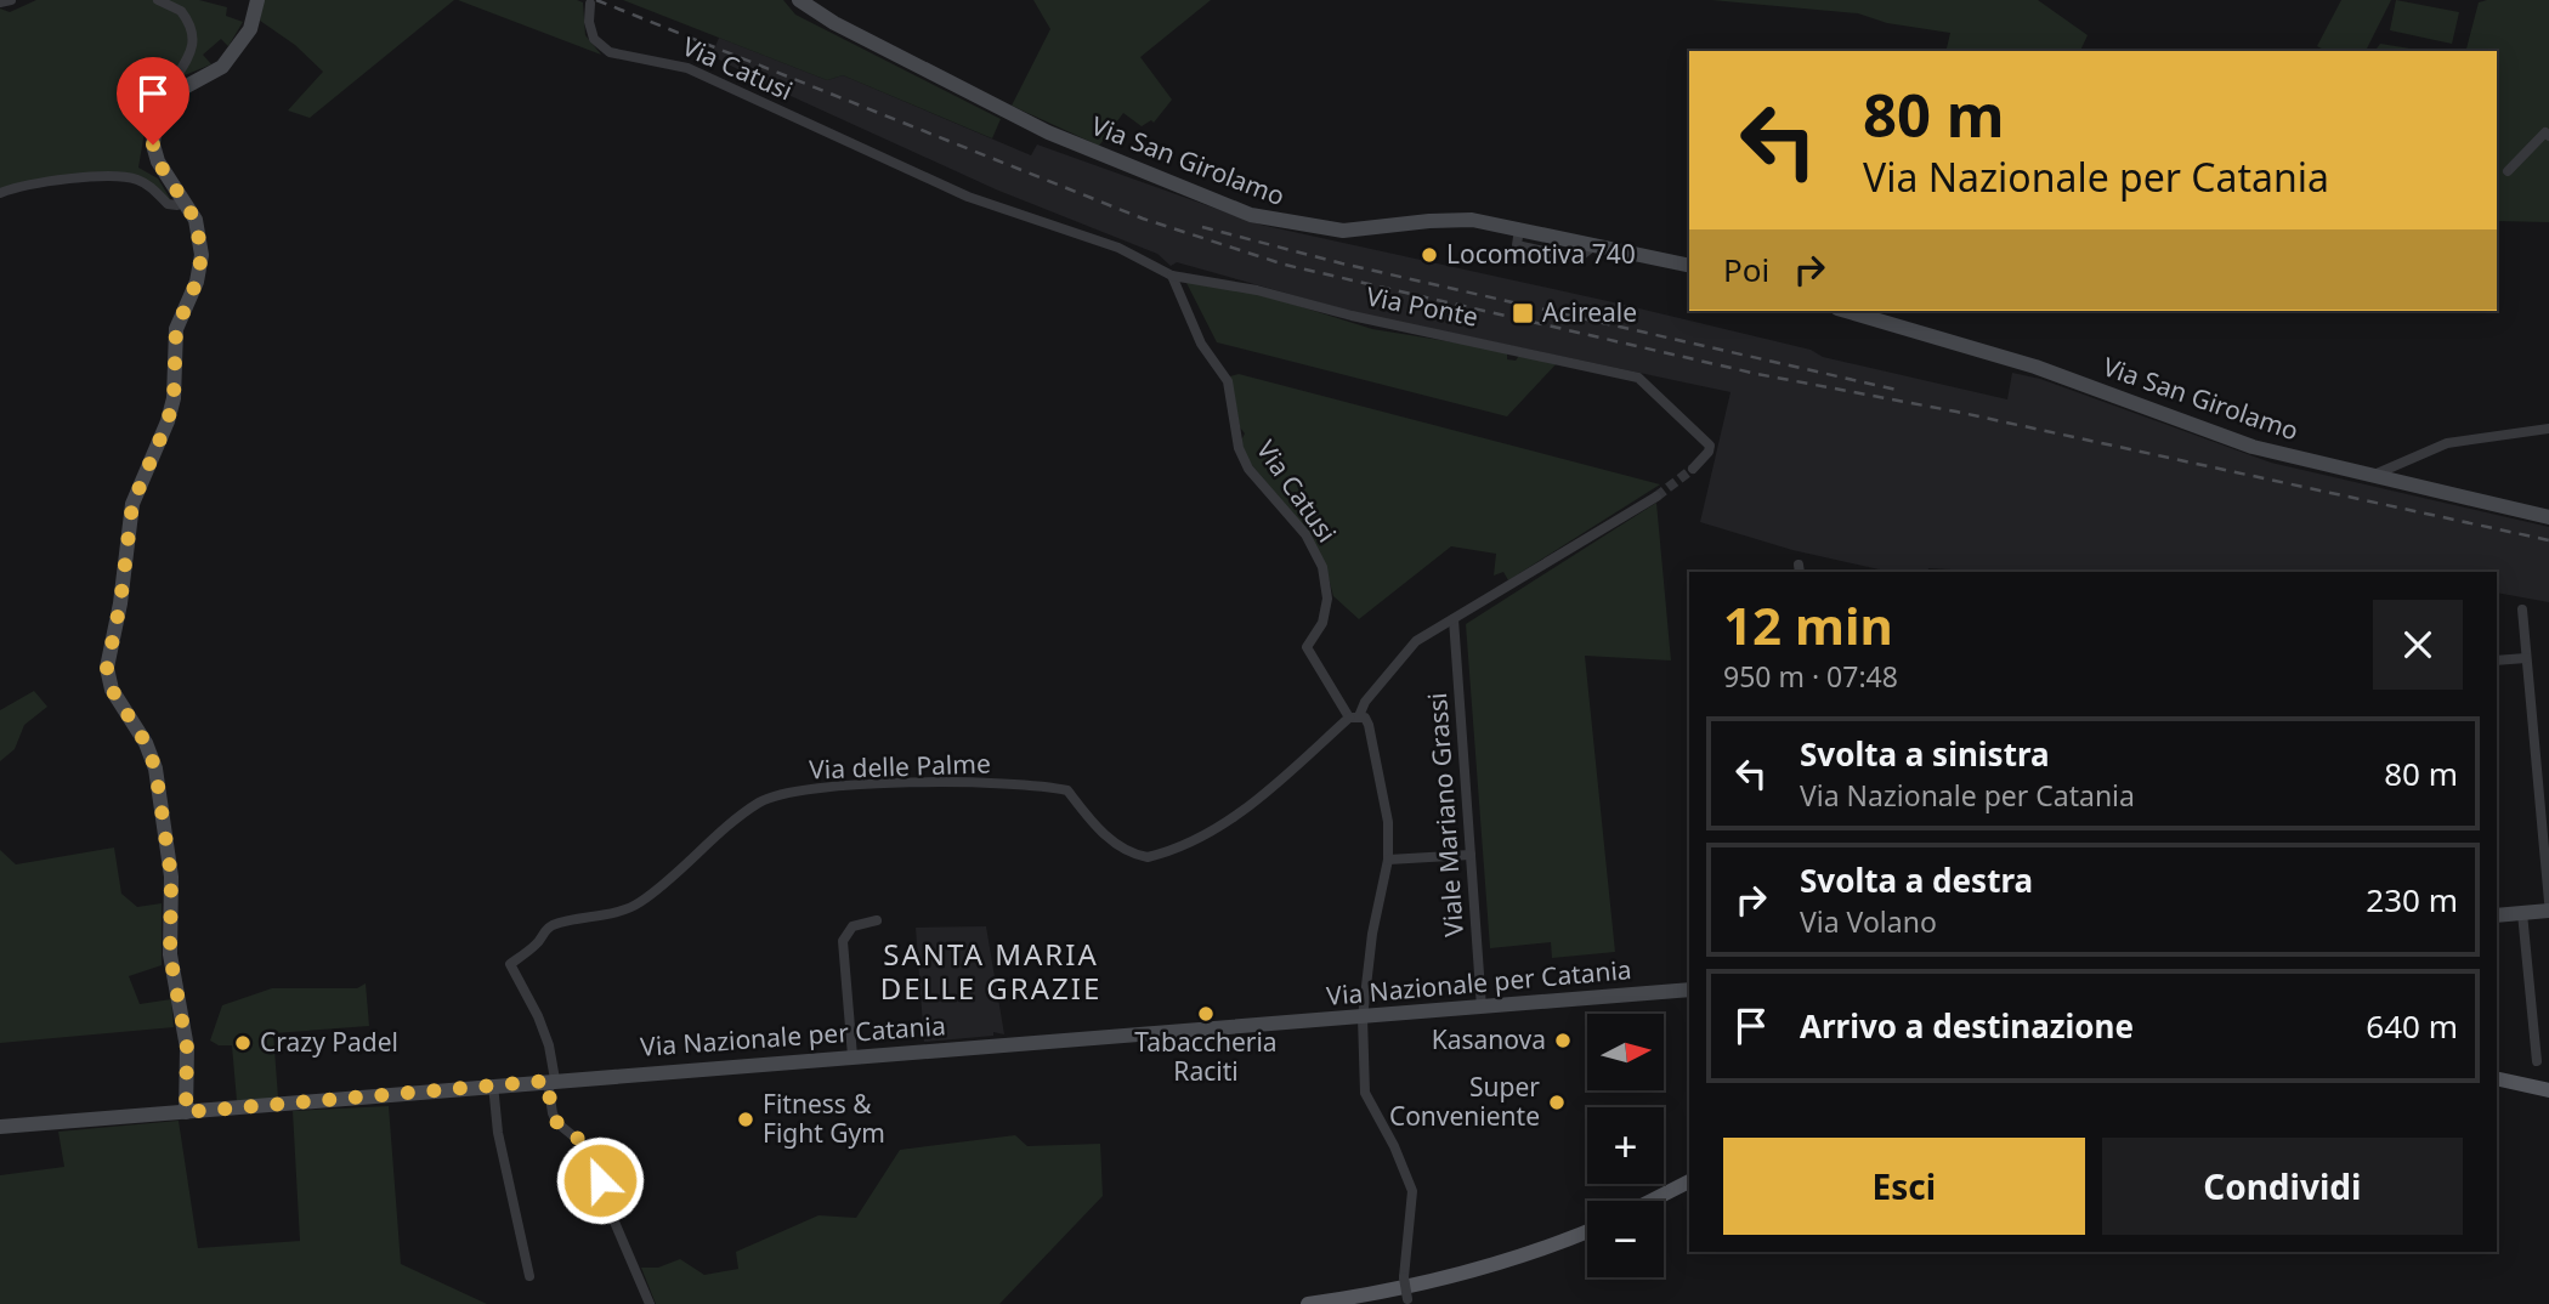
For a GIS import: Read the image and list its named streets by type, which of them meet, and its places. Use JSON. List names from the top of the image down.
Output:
{
  "streets": {
    "street": [
      "Via Catusi",
      "Via San Girolamo",
      "Via Ponte",
      "Via delle Palme",
      "Viale Mariano Grassi",
      "Via Nazionale per Catania"
    ]
  },
  "crossings": [
    ["Via Catusi", "Via Ponte"],
    ["Via Catusi", "Via delle Palme"],
    ["Via Catusi", "Via Nazionale per Catania"],
    ["Via delle Palme", "Via Nazionale per Catania"],
    ["Viale Mariano Grassi", "Via Nazionale per Catania"]
  ],
  "districts": ["SANTA MARIA DELLE GRAZIE"],
  "places": {
    "other": [
      "Locomotiva 740",
      "Tabaccheria Raciti",
      "Kasanova",
      "Crazy Padel",
      "Super Conveniente",
      "Fitness & Fight Gym"
    ],
    "transit": ["Acireale"]
  },
  "north": "right",
  "page": {
    "turn": ["80 m", "Via Nazionale per Catania"],
    "then": "Poi",
    "heading": ["12 min", "950 m · 07:48"],
    "list": [
      {
        "name": "Svolta a sinistra",
        "note": "Via Nazionale per Catania",
        "value": "80 m"
      },
      {
        "name": "Svolta a destra",
        "note": "Via Volano",
        "value": "230 m"
      },
      {
        "name": "Arrivo a destinazione",
        "value": "640 m"
      }
    ],
    "map_buttons": ["+", "−"],
    "buttons": ["Esci", "Condividi"]
  }
}
